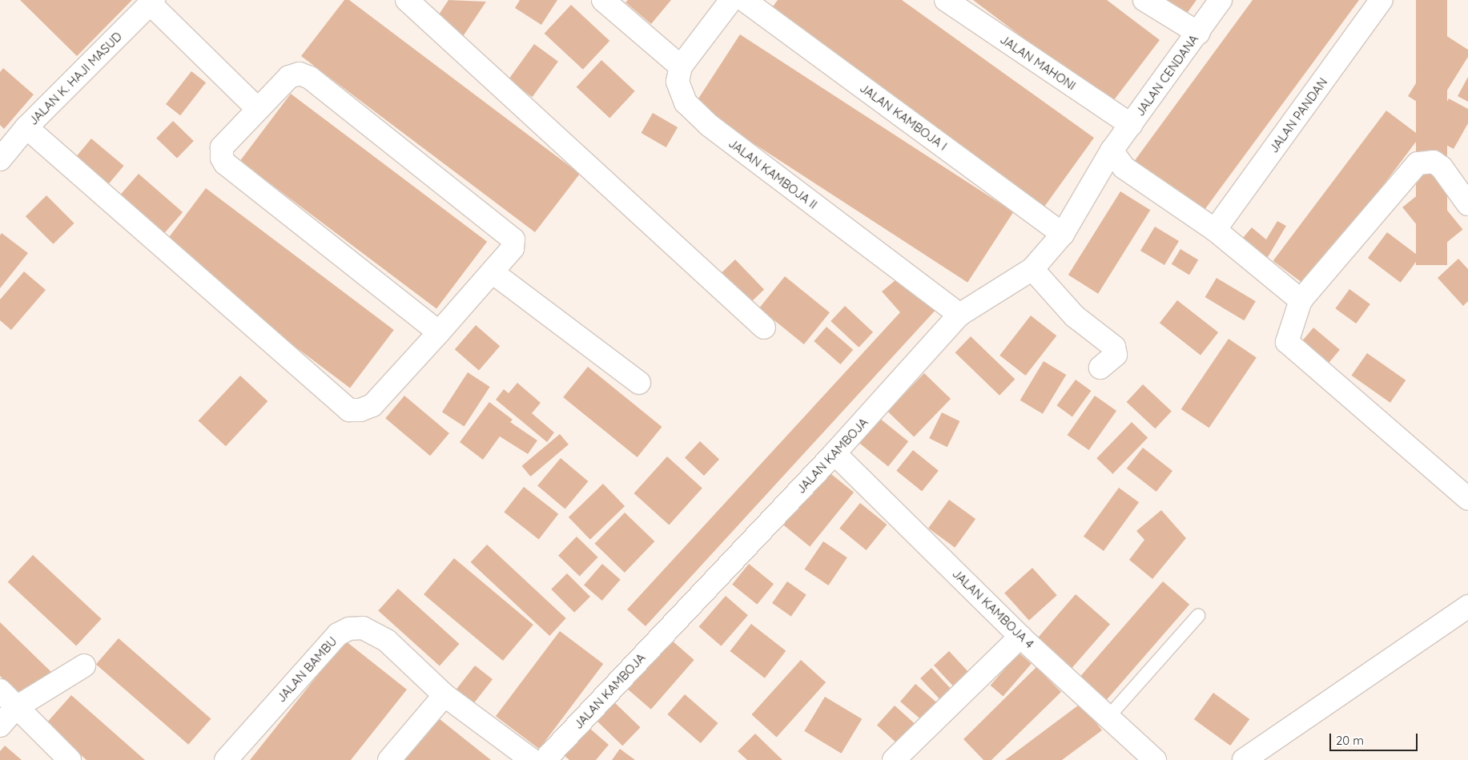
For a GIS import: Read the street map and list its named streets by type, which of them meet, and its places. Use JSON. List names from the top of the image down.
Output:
{
  "streets": {
    "street": [
      "JALAN MAHONI",
      "JALAN CENDANA",
      "JALAN K. HAJI MASUD",
      "JALAN PANDAN",
      "JALAN KAMBOJA I",
      "JALAN KAMBOJA II",
      "JALAN KAMBOJA",
      "JALAN KAMBOJA 4",
      "JALAN BAMBU"
    ]
  },
  "crossings": [
    ["JALAN MAHONI", "JALAN CENDANA"],
    ["JALAN CENDANA", "JALAN KAMBOJA"],
    ["JALAN KAMBOJA I", "JALAN KAMBOJA"],
    ["JALAN KAMBOJA II", "JALAN KAMBOJA"],
    ["JALAN KAMBOJA", "JALAN KAMBOJA 4"]
  ],
  "scale_bar": "20 m"
}
